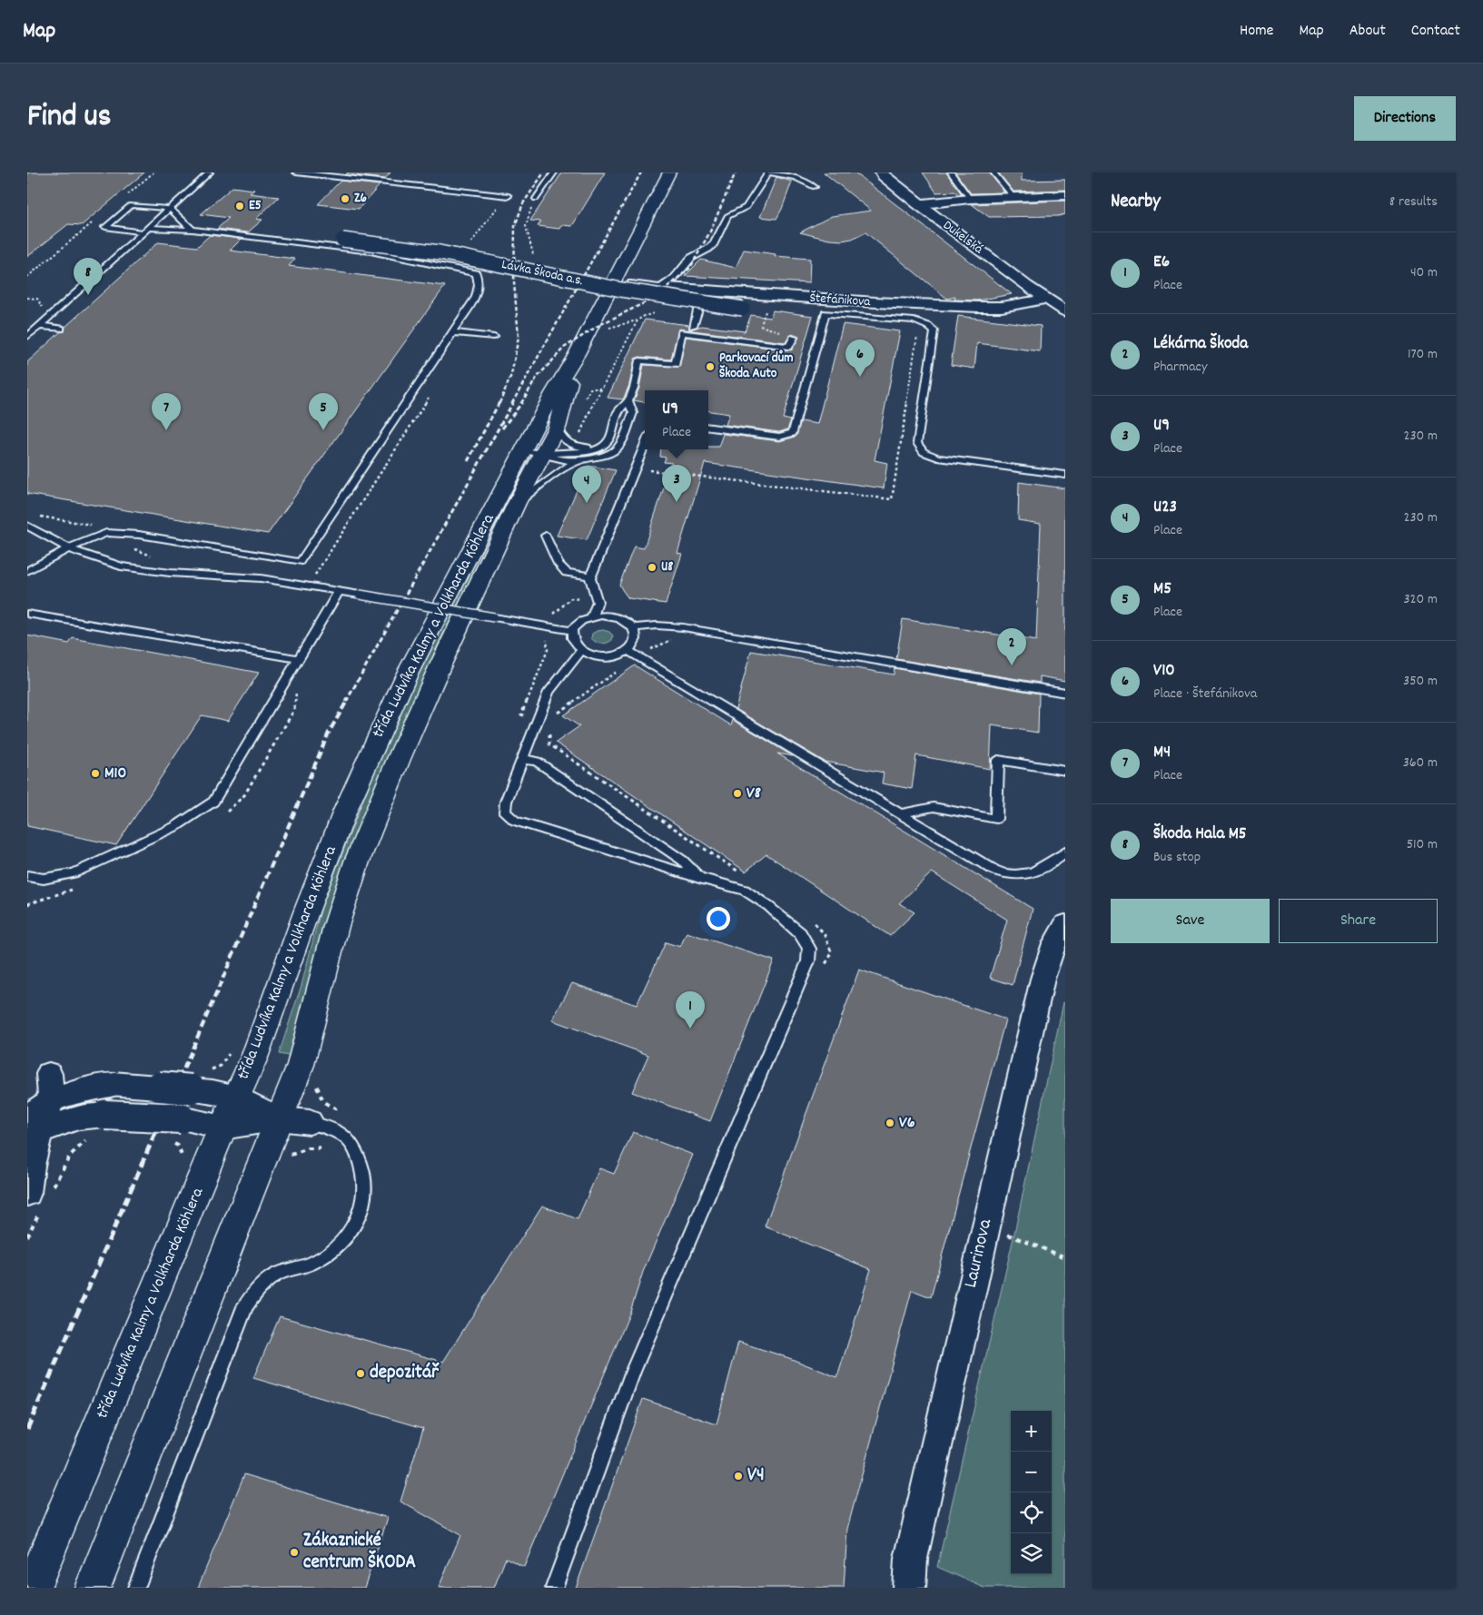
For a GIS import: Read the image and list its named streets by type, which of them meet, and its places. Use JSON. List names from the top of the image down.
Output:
{
  "streets": {
    "street": [
      "Dukelská",
      "Lávka Škoda a.s.",
      "Štefánikova",
      "třída Ludvíka Kalmy a Volkharda Köhlera",
      "Laurinova"
    ]
  },
  "crossings": [
    ["Dukelská", "Štefánikova"]
  ],
  "places": [
    "Z6",
    "E5",
    "Parkovací dům Škoda Auto",
    "U8",
    "M10",
    "V8",
    "V6",
    "depozitář",
    "V4",
    "Zákaznické centrum ŠKODA"
  ],
  "page": {
    "header": "Map",
    "nav": [
      "Home",
      "Map",
      "About",
      "Contact"
    ],
    "title": "Find us",
    "buttons": [
      "Directions",
      ["Save", "Share"]
    ],
    "heading": ["Nearby", "8 results"],
    "list": [
      {
        "mark": "1",
        "name": "E6",
        "note": "Place",
        "value": "40 m"
      },
      {
        "mark": "2",
        "name": "Lékárna Škoda",
        "note": "Pharmacy",
        "value": "170 m"
      },
      {
        "mark": "3",
        "name": "U9",
        "note": "Place",
        "value": "230 m"
      },
      {
        "mark": "4",
        "name": "U23",
        "note": "Place",
        "value": "230 m"
      },
      {
        "mark": "5",
        "name": "M5",
        "note": "Place",
        "value": "320 m"
      },
      {
        "mark": "6",
        "name": "V10",
        "note": "Place · Štefánikova",
        "value": "350 m"
      },
      {
        "mark": "7",
        "name": "M4",
        "note": "Place",
        "value": "360 m"
      },
      {
        "mark": "8",
        "name": "Škoda Hala M5",
        "note": "Bus stop",
        "value": "510 m"
      }
    ],
    "pins": [
      "8",
      "6",
      "5",
      "7",
      "3",
      "4",
      "2",
      "1"
    ],
    "popup": ["U9", "Place"],
    "map_buttons": ["+", "−"]
  }
}
